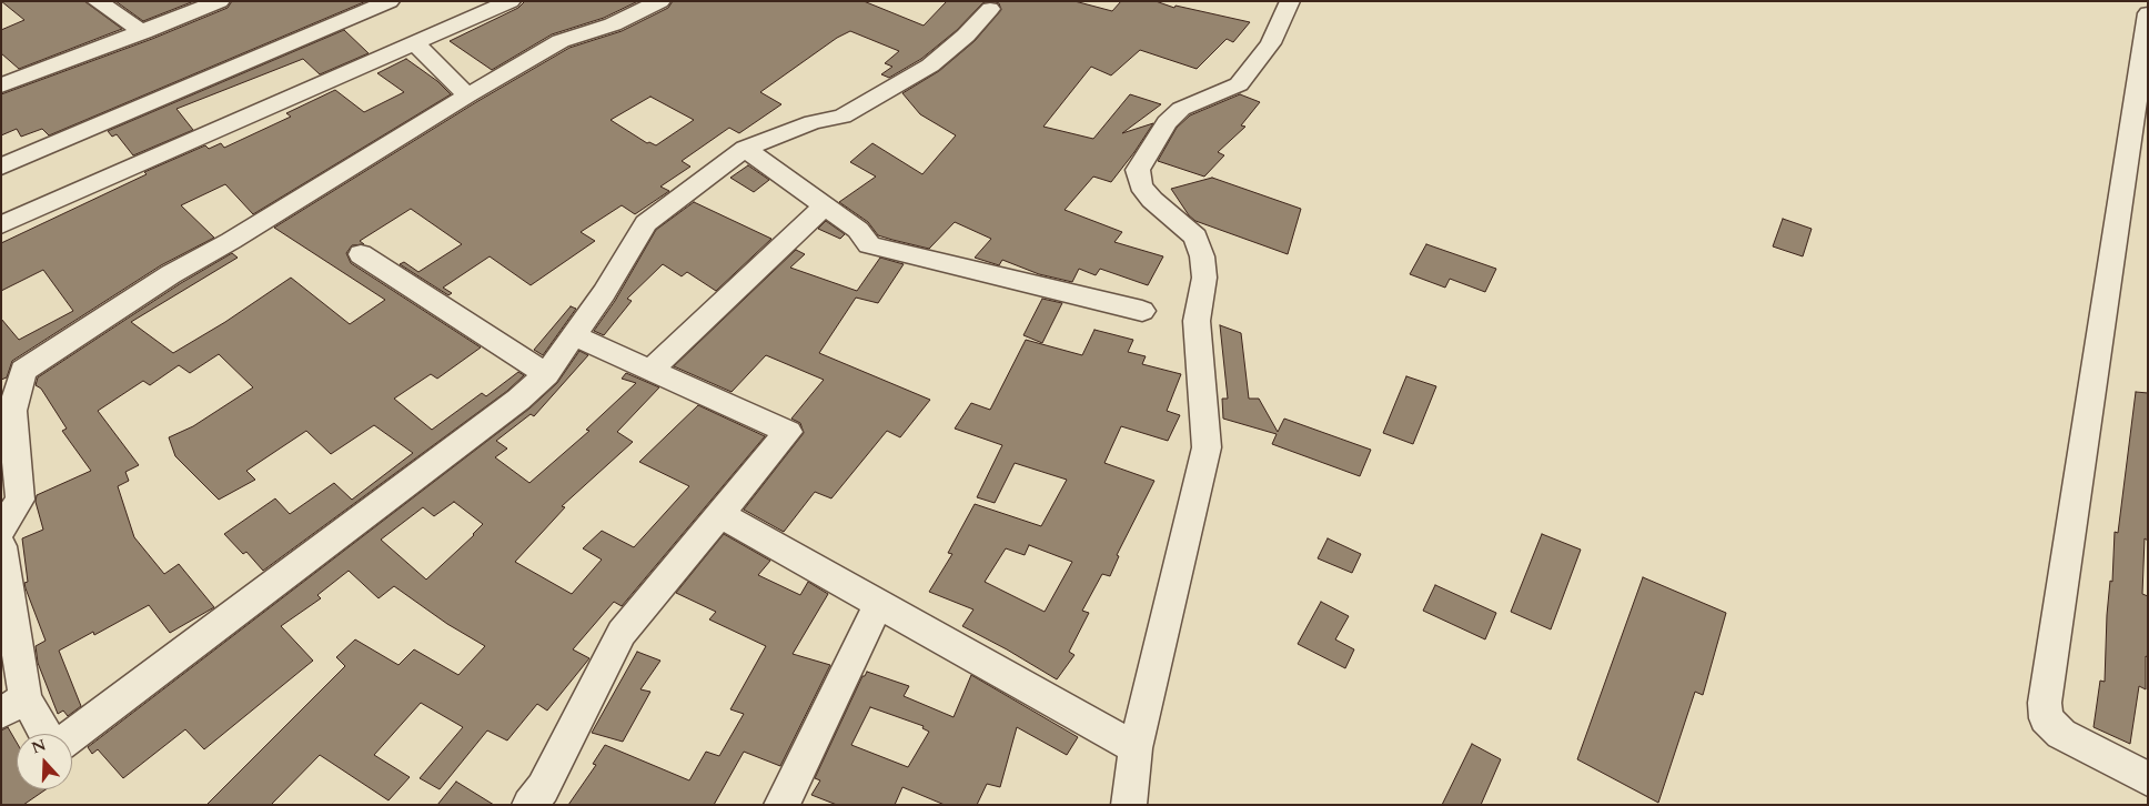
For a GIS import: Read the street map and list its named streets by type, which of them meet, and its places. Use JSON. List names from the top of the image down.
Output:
{
  "north": "top"
}
